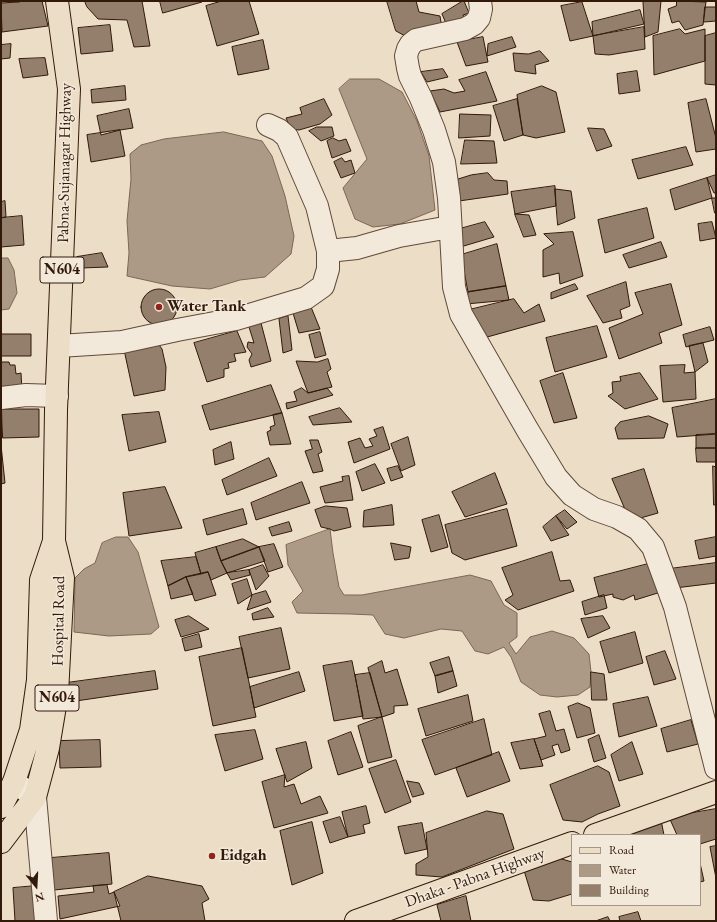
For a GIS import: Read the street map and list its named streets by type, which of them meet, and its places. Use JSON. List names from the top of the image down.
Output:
{
  "streets": {
    "main road": [
      "Pabna-Sujanagar Highway",
      "N604",
      "Hospital Road",
      "Dhaka - Pabna Highway"
    ]
  },
  "crossings": [
    ["Pabna-Sujanagar Highway", "Hospital Road"]
  ],
  "places": ["Water Tank", "Eidgah"],
  "legend": ["Road", "Water", "Building"],
  "north": "bottom"
}
